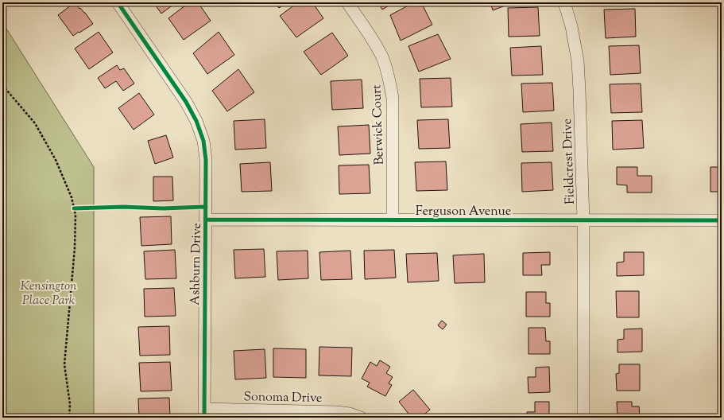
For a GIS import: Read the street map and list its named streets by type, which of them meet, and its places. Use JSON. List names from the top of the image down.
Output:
{
  "streets": {
    "street": [
      "Berwick Court",
      "Fieldcrest Drive",
      "Ferguson Avenue",
      "Ashburn Drive",
      "Sonoma Drive"
    ]
  },
  "crossings": [
    ["Berwick Court", "Ferguson Avenue"],
    ["Fieldcrest Drive", "Ferguson Avenue"],
    ["Ferguson Avenue", "Ashburn Drive"],
    ["Ashburn Drive", "Sonoma Drive"]
  ],
  "parks": ["Kensington Place Park"]
}
